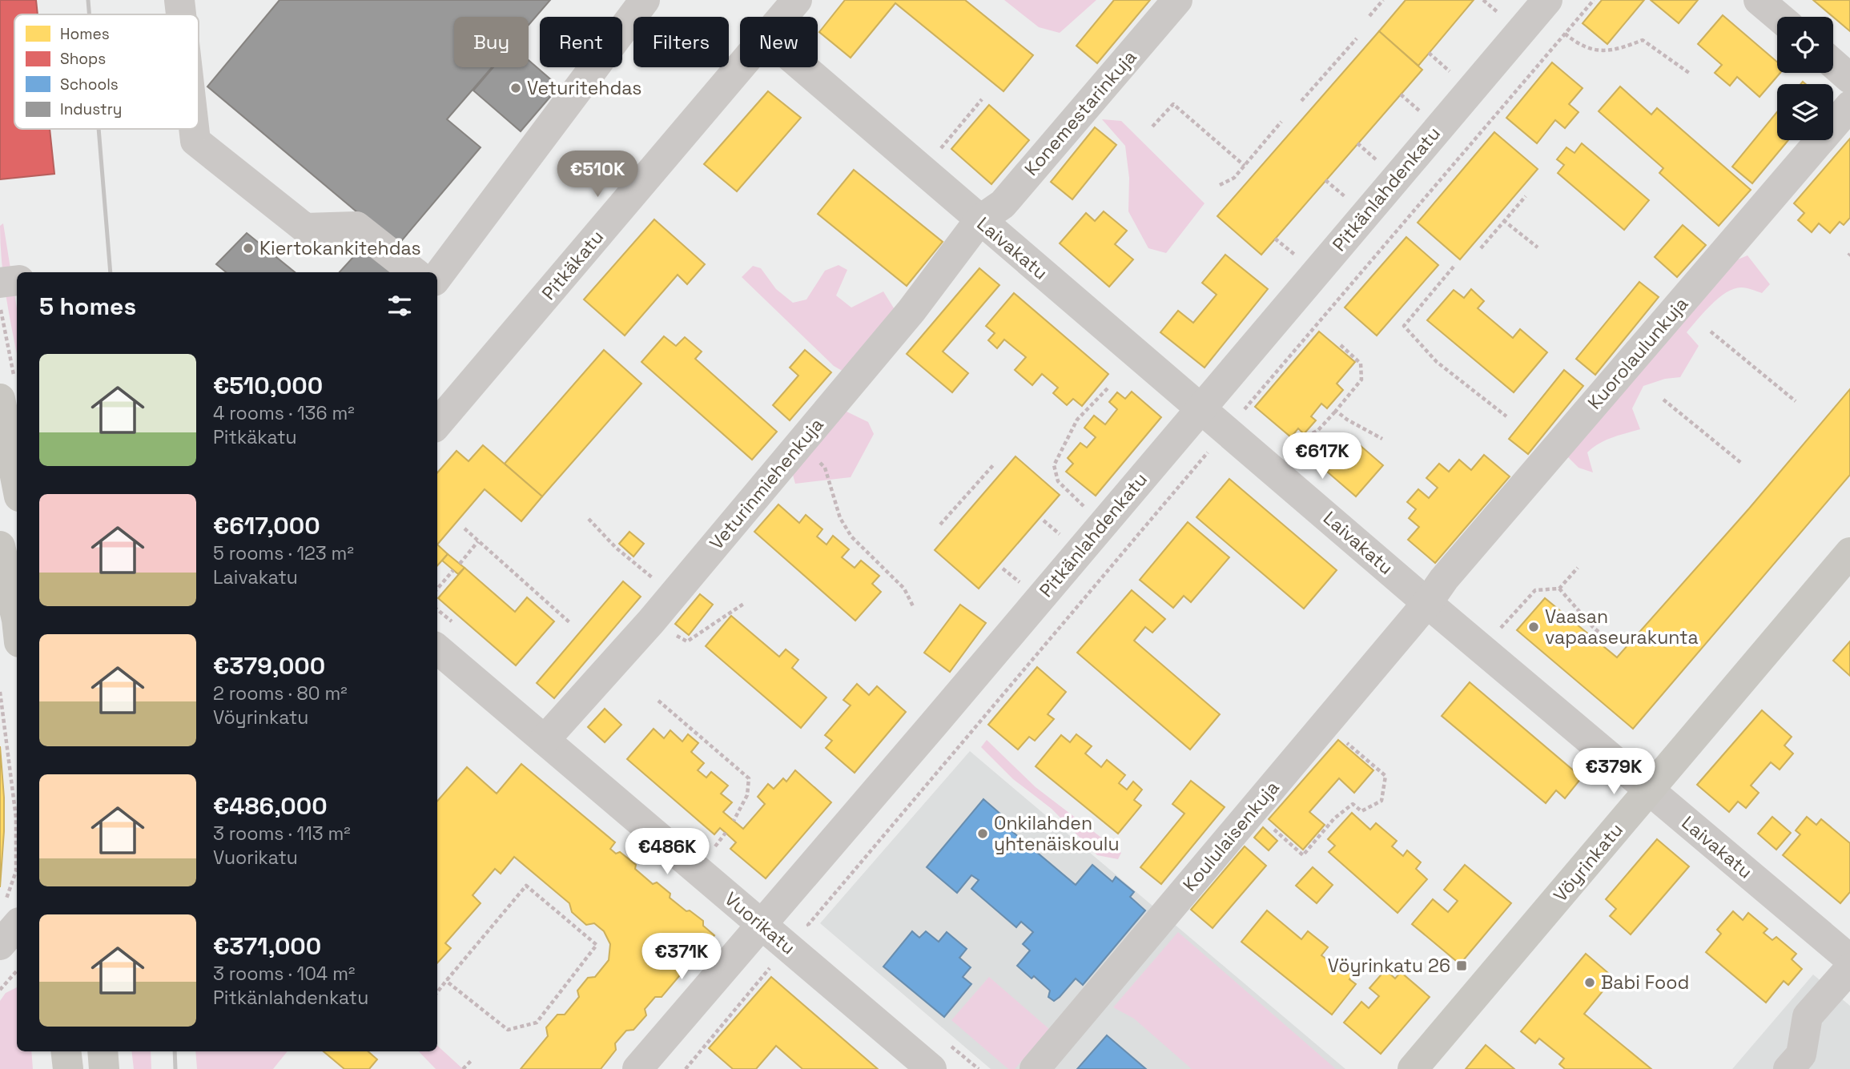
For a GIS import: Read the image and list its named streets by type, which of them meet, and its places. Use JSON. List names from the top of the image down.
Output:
{
  "streets": {
    "main road": ["Vöyrinkatu"],
    "street": [
      "Konemestarinkuja",
      "Pitkänlahdenkatu",
      "Laivakatu",
      "Pitkäkatu",
      "Kuorolaulunkuja",
      "Veturinmiehenkuja",
      "Koululaisenkuja",
      "Vuorikatu"
    ]
  },
  "crossings": [
    ["Konemestarinkuja", "Laivakatu"],
    ["Konemestarinkuja", "Veturinmiehenkuja"],
    ["Pitkänlahdenkatu", "Laivakatu"],
    ["Pitkänlahdenkatu", "Vuorikatu"],
    ["Laivakatu", "Kuorolaulunkuja"],
    ["Laivakatu", "Veturinmiehenkuja"],
    ["Laivakatu", "Koululaisenkuja"],
    ["Laivakatu", "Vöyrinkatu"],
    ["Kuorolaulunkuja", "Koululaisenkuja"],
    ["Veturinmiehenkuja", "Vuorikatu"]
  ],
  "places": {
    "other": [
      "Veturitehdas",
      "Kiertokankitehdas",
      "Vaasan vapaaseurakunta",
      "Onkilahden yhtenäiskoulu",
      "Babi Food"
    ],
    "transit": ["Vöyrinkatu 26"]
  },
  "legend": [
    "Homes",
    "Shops",
    "Schools",
    "Industry"
  ],
  "page": {
    "chip": [
      "Buy",
      "Rent",
      "Filters",
      "New"
    ],
    "price": [
      "€510K",
      "€617K",
      "€379K",
      "€486K",
      "€371K"
    ],
    "heading": "5 homes",
    "list": [
      {
        "name": "€510,000",
        "note": "4 rooms · 136 m² · Pitkäkatu"
      },
      {
        "name": "€617,000",
        "note": "5 rooms · 123 m² · Laivakatu"
      },
      {
        "name": "€379,000",
        "note": "2 rooms · 80 m² · Vöyrinkatu"
      },
      {
        "name": "€486,000",
        "note": "3 rooms · 113 m² · Vuorikatu"
      },
      {
        "name": "€371,000",
        "note": "3 rooms · 104 m² · Pitkänlahdenkatu"
      }
    ]
  }
}
